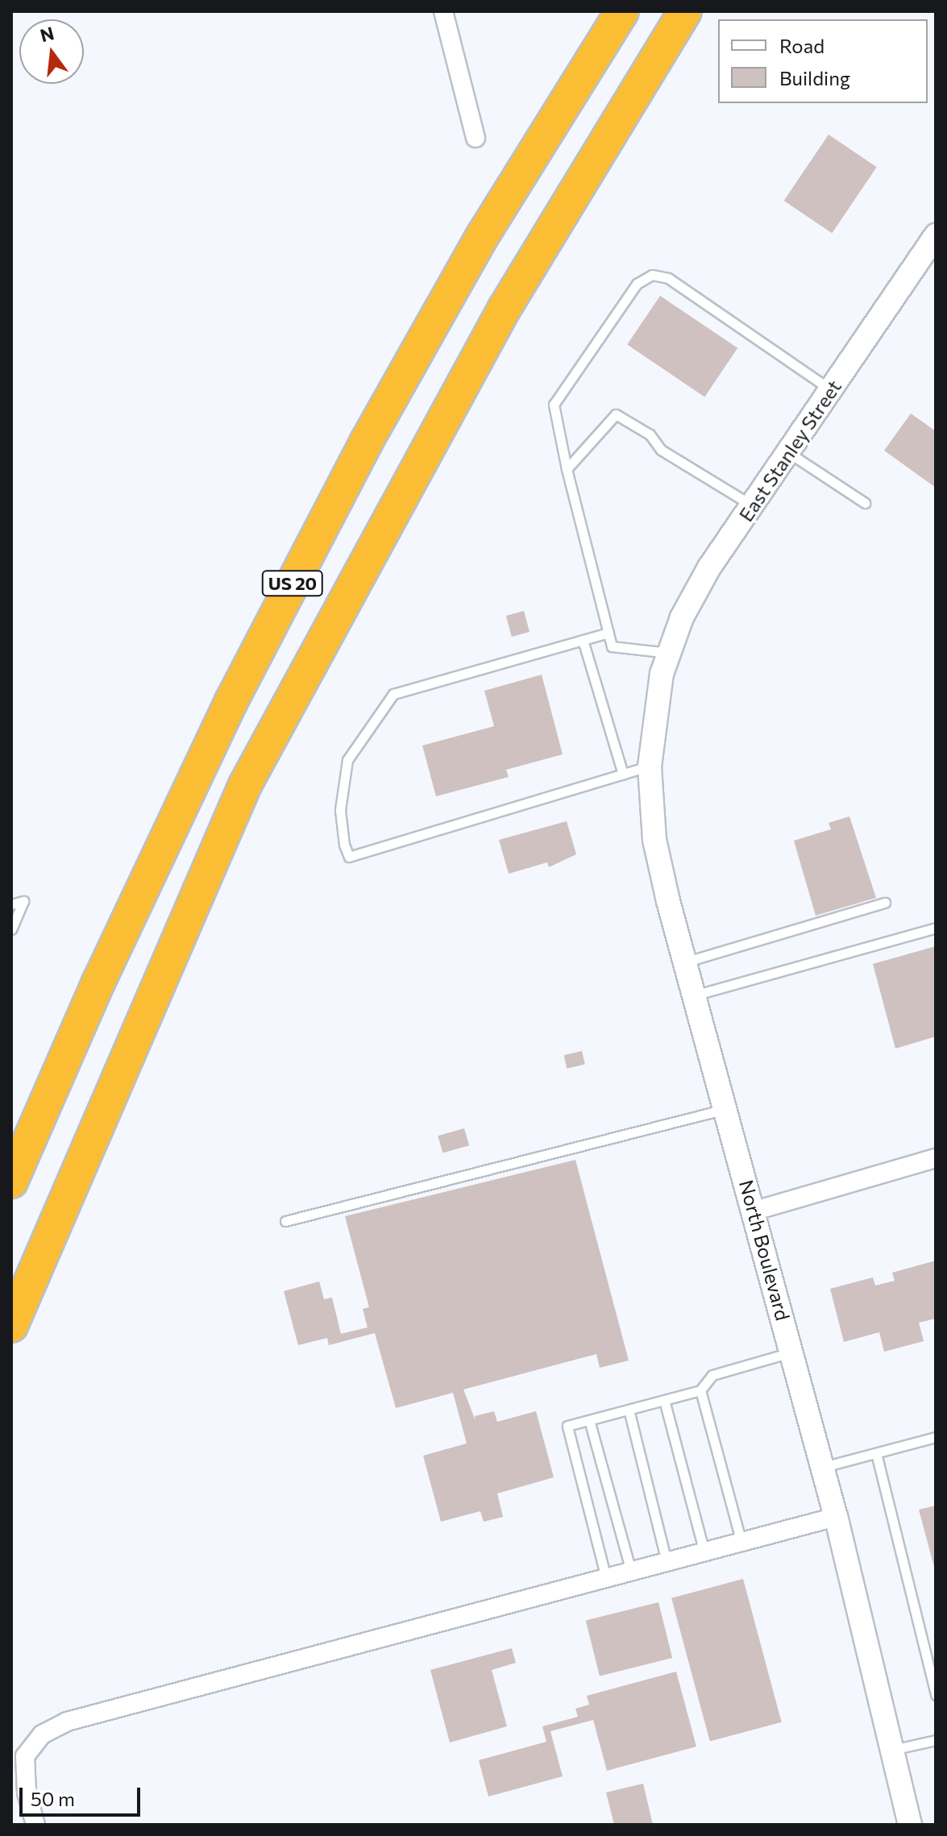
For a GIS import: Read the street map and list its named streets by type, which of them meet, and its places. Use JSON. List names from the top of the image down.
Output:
{
  "streets": {
    "highway": ["US 20"],
    "street": ["East Stanley Street", "North Boulevard"]
  },
  "crossings": [
    ["East Stanley Street", "North Boulevard"]
  ],
  "legend": ["Road", "Building"],
  "scale_bar": "50 m",
  "north": "top"
}
